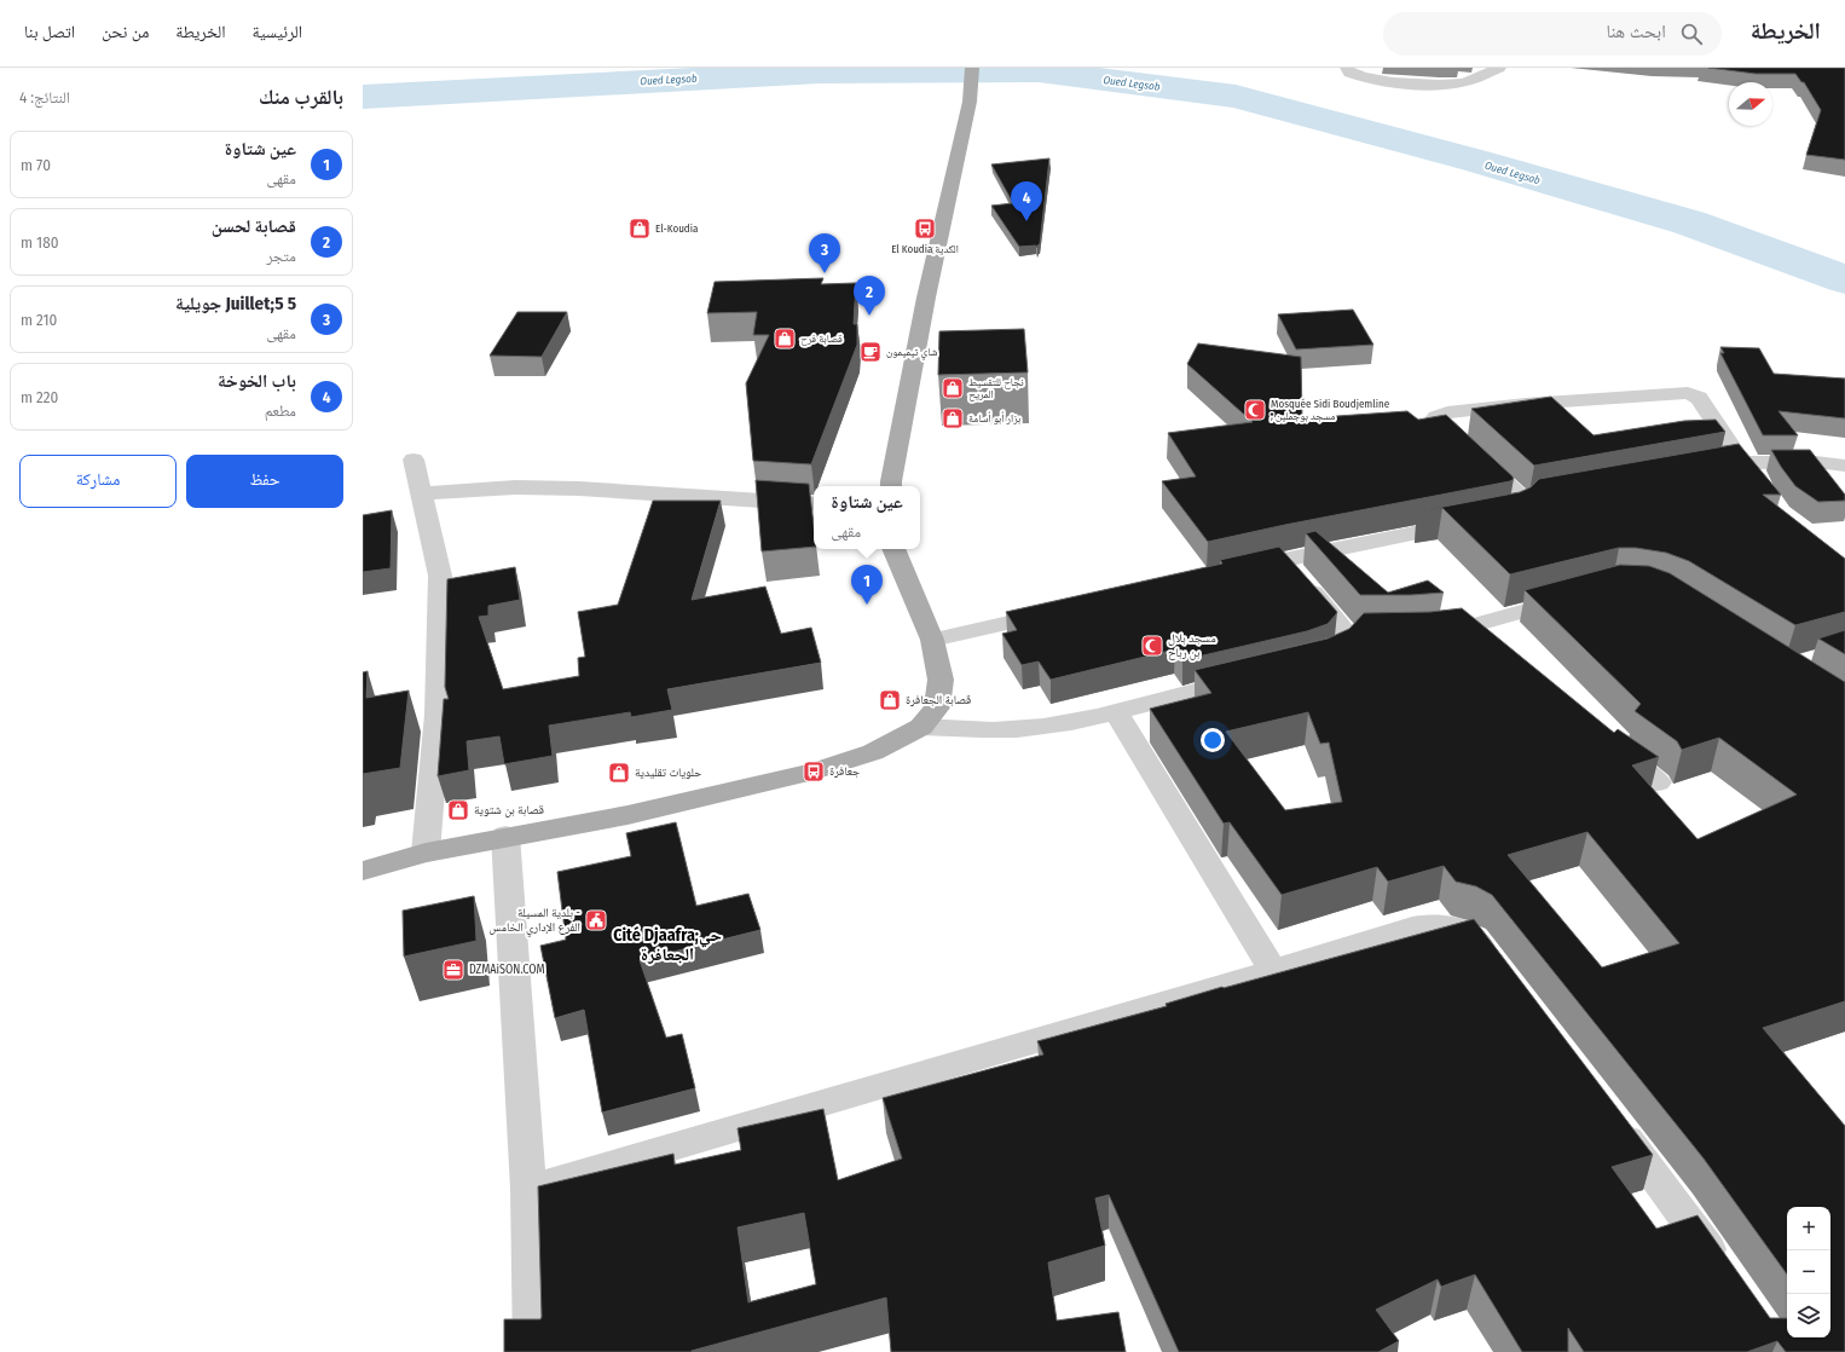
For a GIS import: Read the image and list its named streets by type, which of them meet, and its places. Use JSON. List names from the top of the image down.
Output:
{
  "districts": ["Cité Djaafra;حي الجعافرة"],
  "water": ["Oued Legsob"],
  "places": {
    "shop": [
      "El-Koudia",
      "قصابة فرح",
      "نجاح للتقسيط المريح",
      "بزار أبو أسامة",
      "قصابة الجعافرة",
      "حلويات تقليدية",
      "قصابة بن شتوية"
    ],
    "bus stop": ["El Koudia;الكدية", "جعافرة"],
    "cafe": ["شاي تيميمون"],
    "mosque": ["Mosquée Sidi Boudjemline ; مسجد بوجملين", "مسجد بلال بن رباح"],
    "public building": ["بلدية المسيلة - الفرع الإداري الخامس"],
    "office": ["DZMAiSON.COM"]
  },
  "north": "right",
  "page": {
    "header": "الخريطة",
    "search": "ابحث هنا",
    "nav": [
      "الرئيسية",
      "الخريطة",
      "من نحن",
      "اتصل بنا"
    ],
    "heading": ["بالقرب منك", "النتائج: 4"],
    "list": [
      {
        "mark": "1",
        "name": "عين شتاوة",
        "note": "مقهى",
        "value": "70 m"
      },
      {
        "mark": "2",
        "name": "قصابة لحسن",
        "note": "متجر",
        "value": "180 m"
      },
      {
        "mark": "3",
        "name": "5 Juillet;5 جويلية",
        "note": "مقهى",
        "value": "210 m"
      },
      {
        "mark": "4",
        "name": "باب الخوخة",
        "note": "مطعم",
        "value": "220 m"
      }
    ],
    "pins": [
      "4",
      "3",
      "2",
      "1"
    ],
    "buttons": ["حفظ", "مشاركة"],
    "popup": ["عين شتاوة", "مقهى"],
    "map_buttons": ["+", "−"]
  }
}
